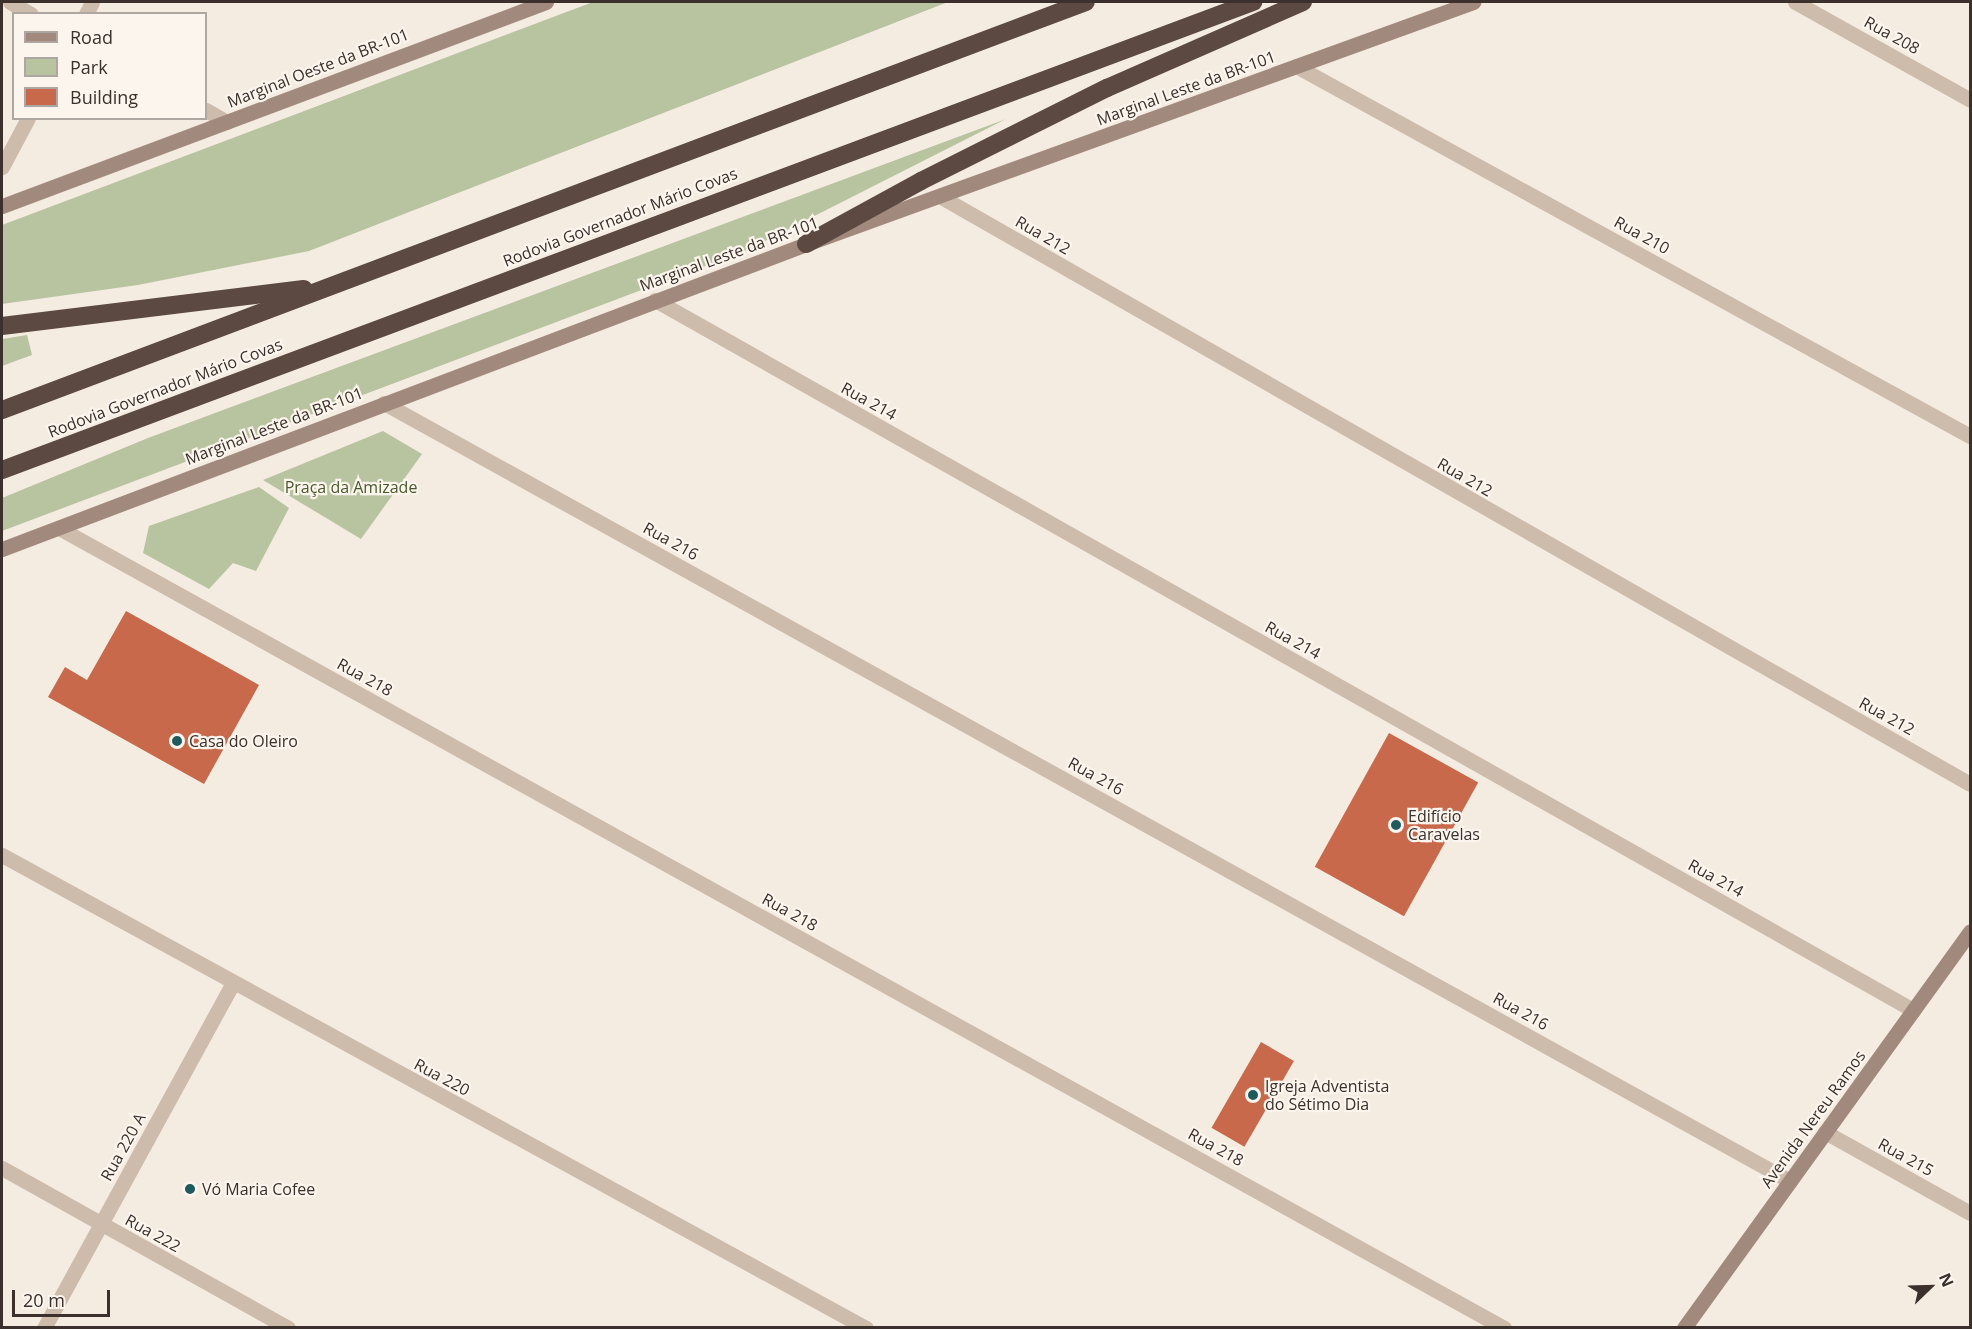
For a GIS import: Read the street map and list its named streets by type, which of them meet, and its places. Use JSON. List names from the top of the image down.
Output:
{
  "streets": {
    "highway": ["Rodovia Governador Mário Covas"],
    "main road": ["Marginal Oeste da BR-101", "Marginal Leste da BR-101", "Avenida Nereu Ramos"],
    "street": [
      "Rua 208",
      "Rua 212",
      "Rua 210",
      "Rua 214",
      "Rua 216",
      "Rua 218",
      "Rua 220",
      "Rua 220 A",
      "Rua 215",
      "Rua 222"
    ]
  },
  "crossings": [
    ["Marginal Leste da BR-101", "Rua 212"],
    ["Marginal Leste da BR-101", "Rua 210"],
    ["Marginal Leste da BR-101", "Rua 214"],
    ["Marginal Leste da BR-101", "Rua 216"],
    ["Marginal Leste da BR-101", "Rua 218"],
    ["Rua 214", "Avenida Nereu Ramos"],
    ["Rua 216", "Avenida Nereu Ramos"],
    ["Rua 220", "Rua 220 A"],
    ["Avenida Nereu Ramos", "Rua 215"],
    ["Rua 220 A", "Rua 222"]
  ],
  "parks": ["Praça da Amizade"],
  "places": [
    "Casa do Oleiro",
    "Edifício Caravelas",
    "Igreja Adventista do Sétimo Dia",
    "Vó Maria Cofee"
  ],
  "legend": ["Road", "Park", "Building"],
  "scale_bar": "20 m",
  "north": "top right"
}
